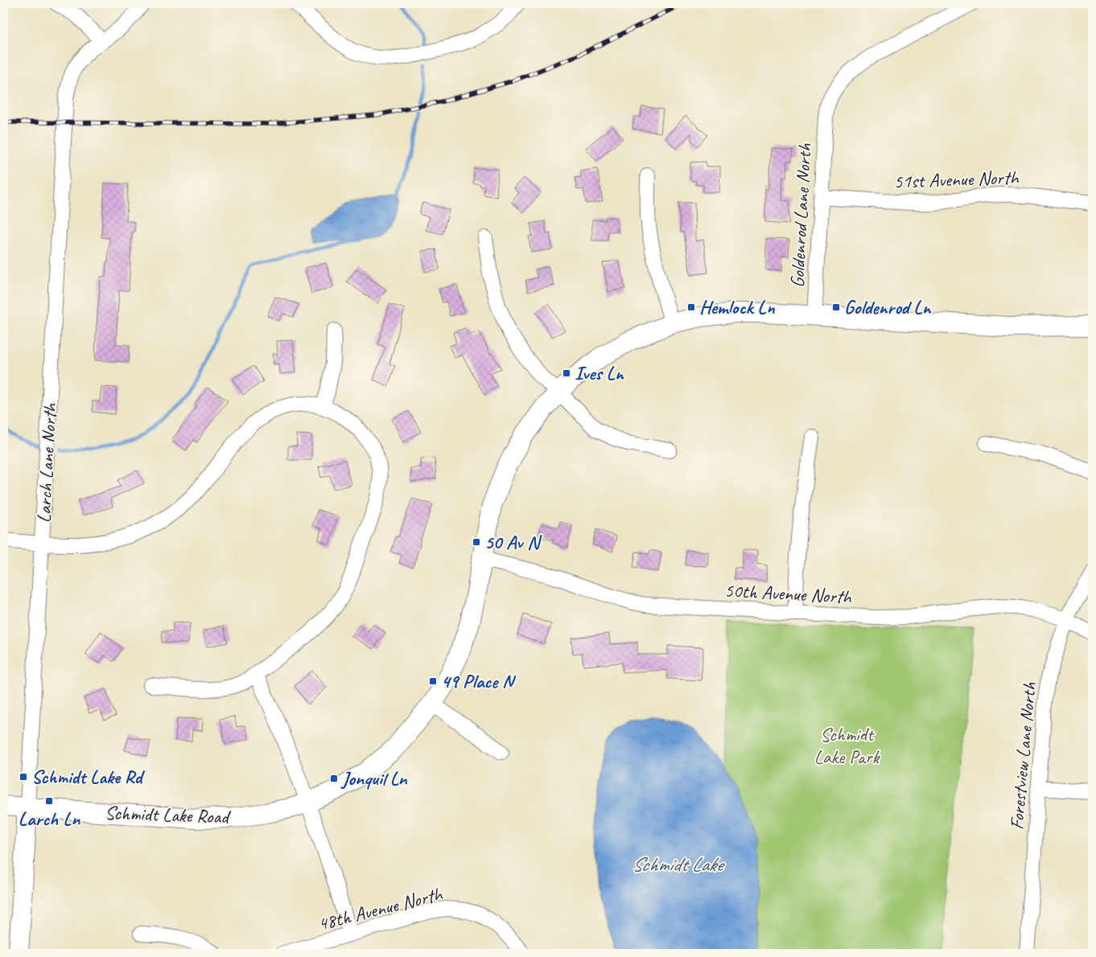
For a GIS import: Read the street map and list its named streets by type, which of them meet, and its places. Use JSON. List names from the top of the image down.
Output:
{
  "streets": {
    "street": [
      "51st Avenue North",
      "Goldenrod Lane North",
      "Larch Lane North",
      "50th Avenue North",
      "Forestview Lane North",
      "Schmidt Lake Road",
      "48th Avenue North"
    ]
  },
  "crossings": [
    ["51st Avenue North", "Goldenrod Lane North"],
    ["Goldenrod Lane North", "Schmidt Lake Road"],
    ["Larch Lane North", "Schmidt Lake Road"],
    ["50th Avenue North", "Forestview Lane North"],
    ["50th Avenue North", "Schmidt Lake Road"]
  ],
  "water": ["Schmidt Lake"],
  "parks": ["Schmidt Lake Park"],
  "places": {
    "transit": [
      "Hemlock Ln",
      "Goldenrod Ln",
      "Ives Ln",
      "50 Av N",
      "49 Place N",
      "Schmidt Lake Rd",
      "Jonquil Ln",
      "Larch Ln"
    ]
  }
}
